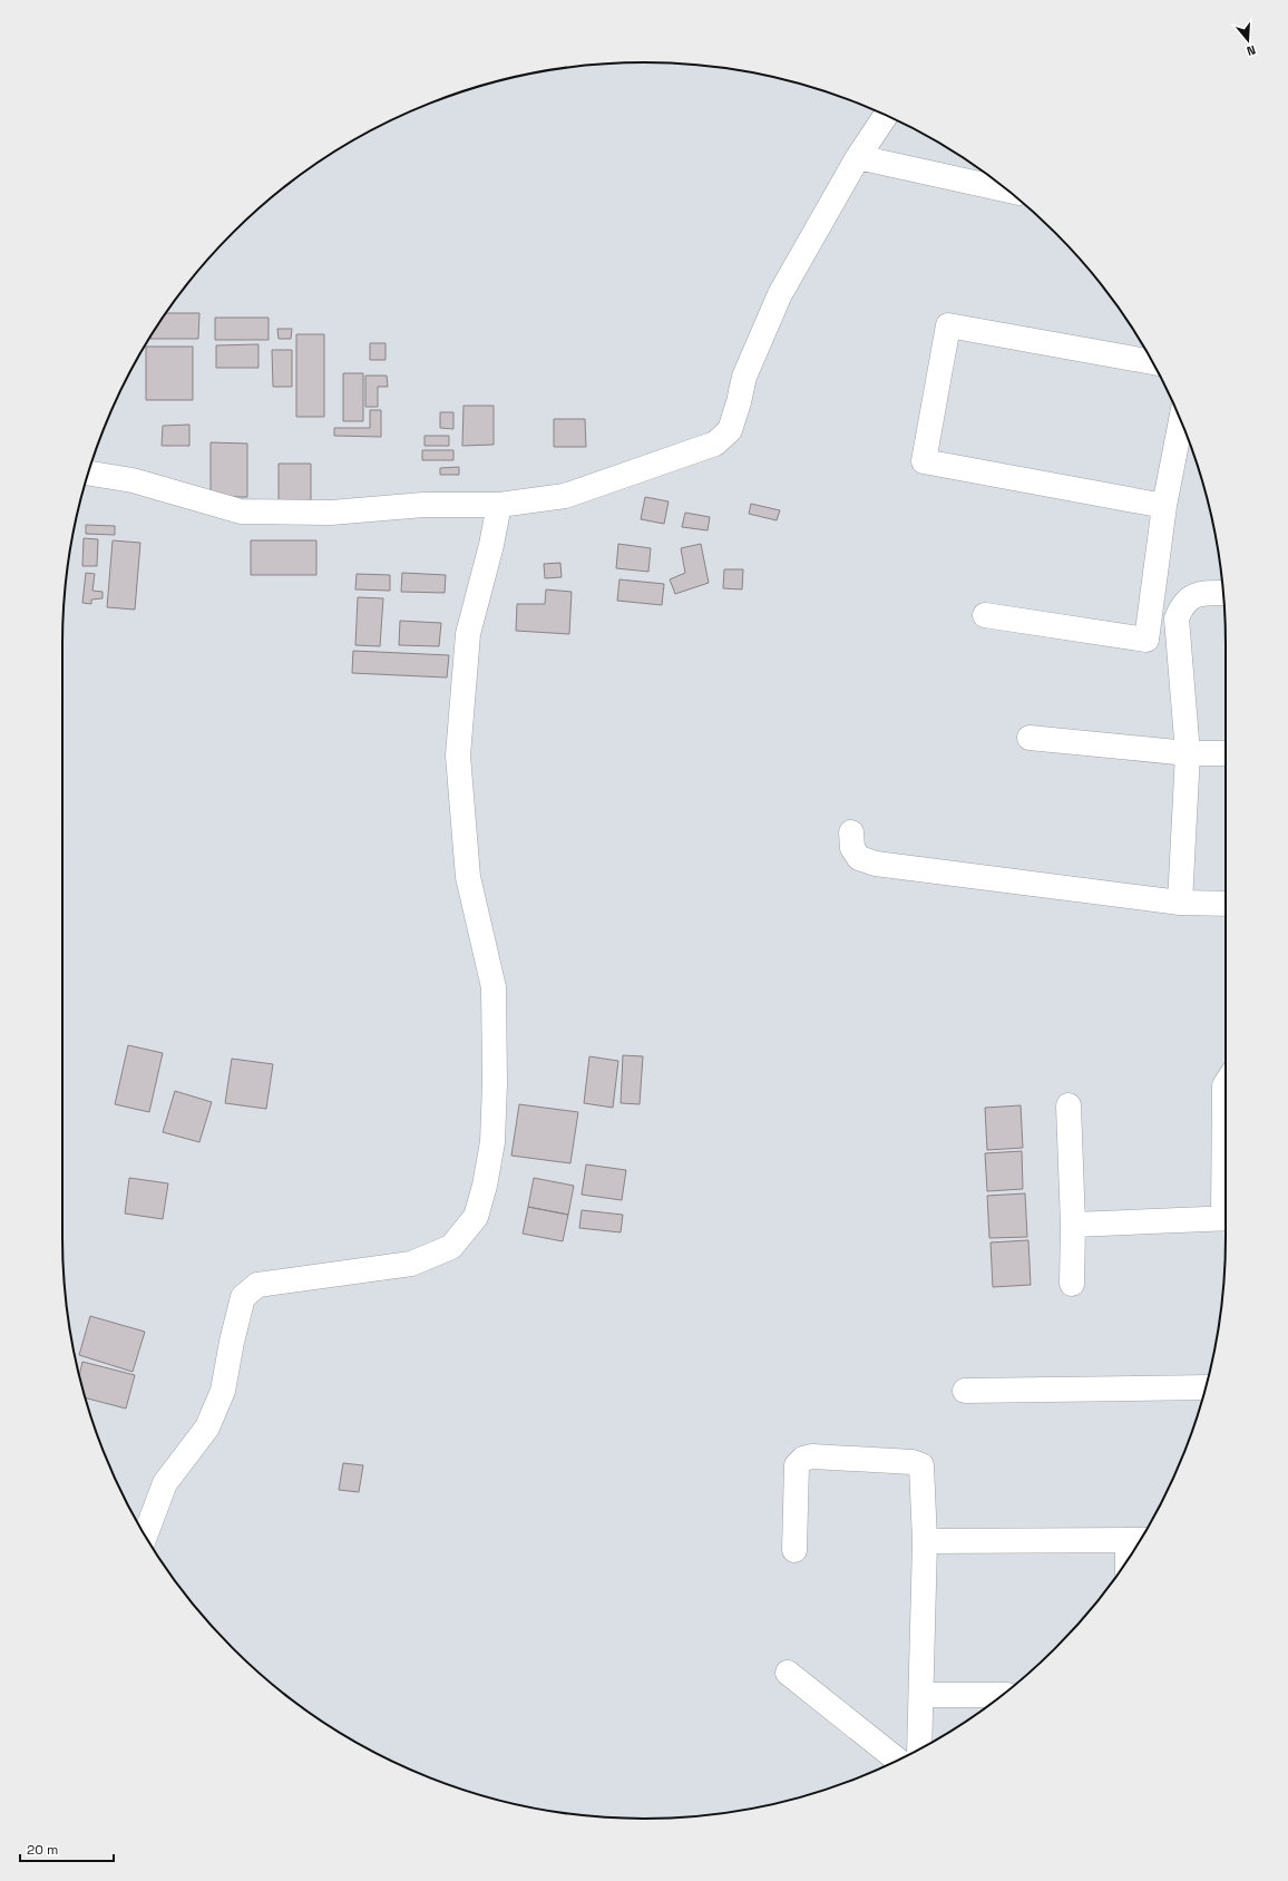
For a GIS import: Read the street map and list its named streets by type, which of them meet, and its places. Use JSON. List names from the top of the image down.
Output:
{
  "scale_bar": "20 m",
  "north": "bottom"
}
